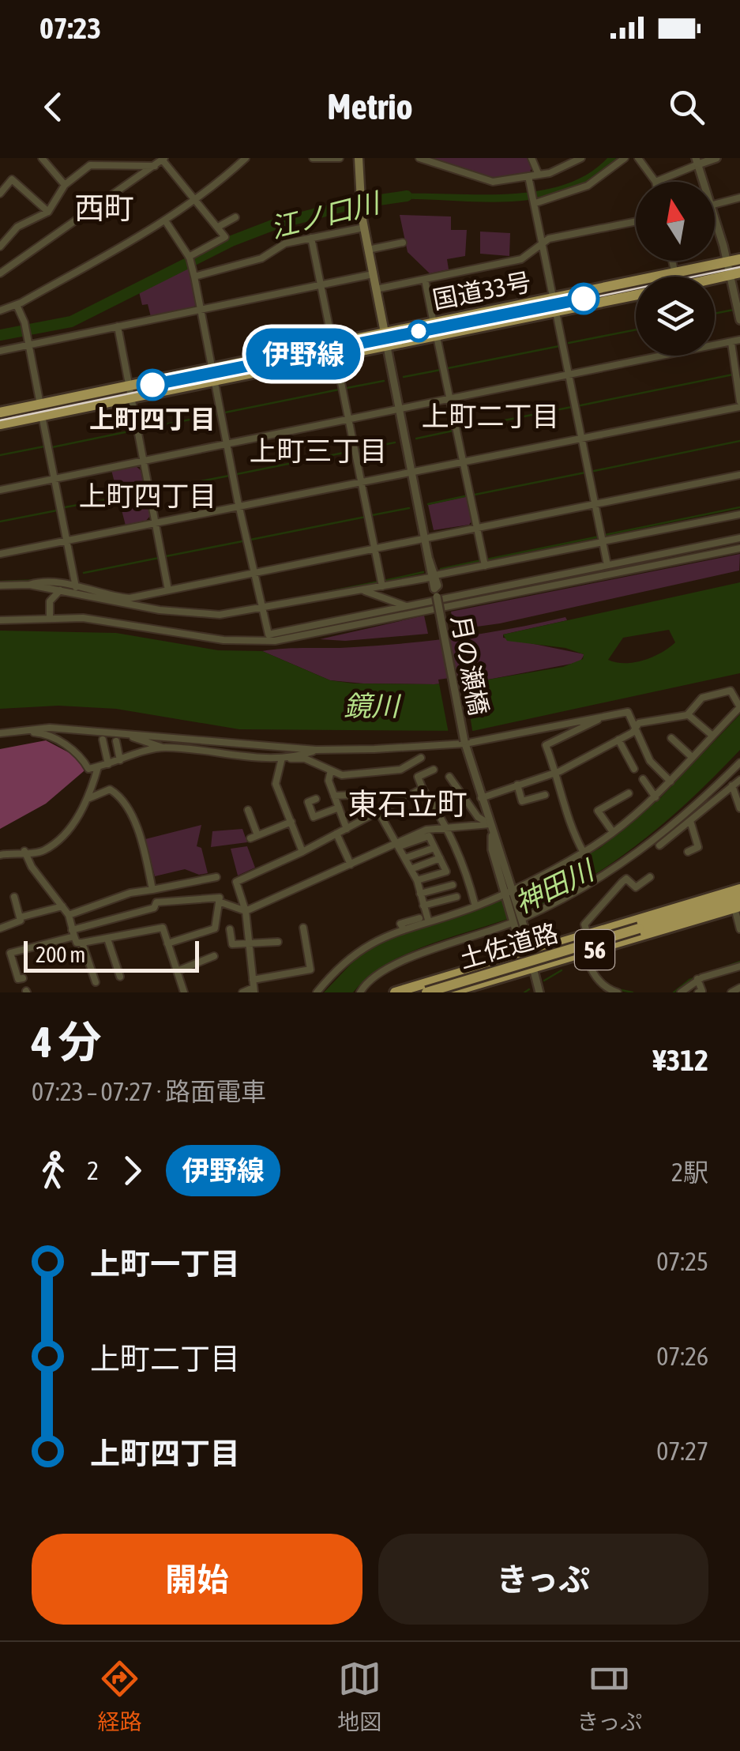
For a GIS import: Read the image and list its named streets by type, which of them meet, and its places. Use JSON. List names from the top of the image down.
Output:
{
  "streets": {
    "highway": ["国道33号", "土佐道路", "56"],
    "street": ["月の瀬橋"]
  },
  "crossings": [
    ["土佐道路", "56"]
  ],
  "districts": [
    "西町",
    "上町二丁目",
    "上町三丁目",
    "上町四丁目",
    "東石立町"
  ],
  "water": ["江ノ口川", "鏡川", "神田川"],
  "places": ["上町四丁目"],
  "lines": ["tram line 伊野線"],
  "scale_bar": "200 m",
  "north": "top",
  "page": {
    "status": "07:23",
    "header": "Metrio",
    "on_map": "伊野線",
    "scale": "200 m",
    "heading": ["4 分", "07:23 – 07:27 · 路面電車", "¥312"],
    "legs": ["2", "伊野線", "2駅"],
    "list": [
      {
        "name": "上町一丁目",
        "value": "07:25"
      },
      {
        "name": "上町二丁目",
        "value": "07:26"
      },
      {
        "name": "上町四丁目",
        "value": "07:27"
      }
    ],
    "buttons": ["開始", "きっぷ"],
    "tabs": ["経路", "地図", "きっぷ"]
  }
}
